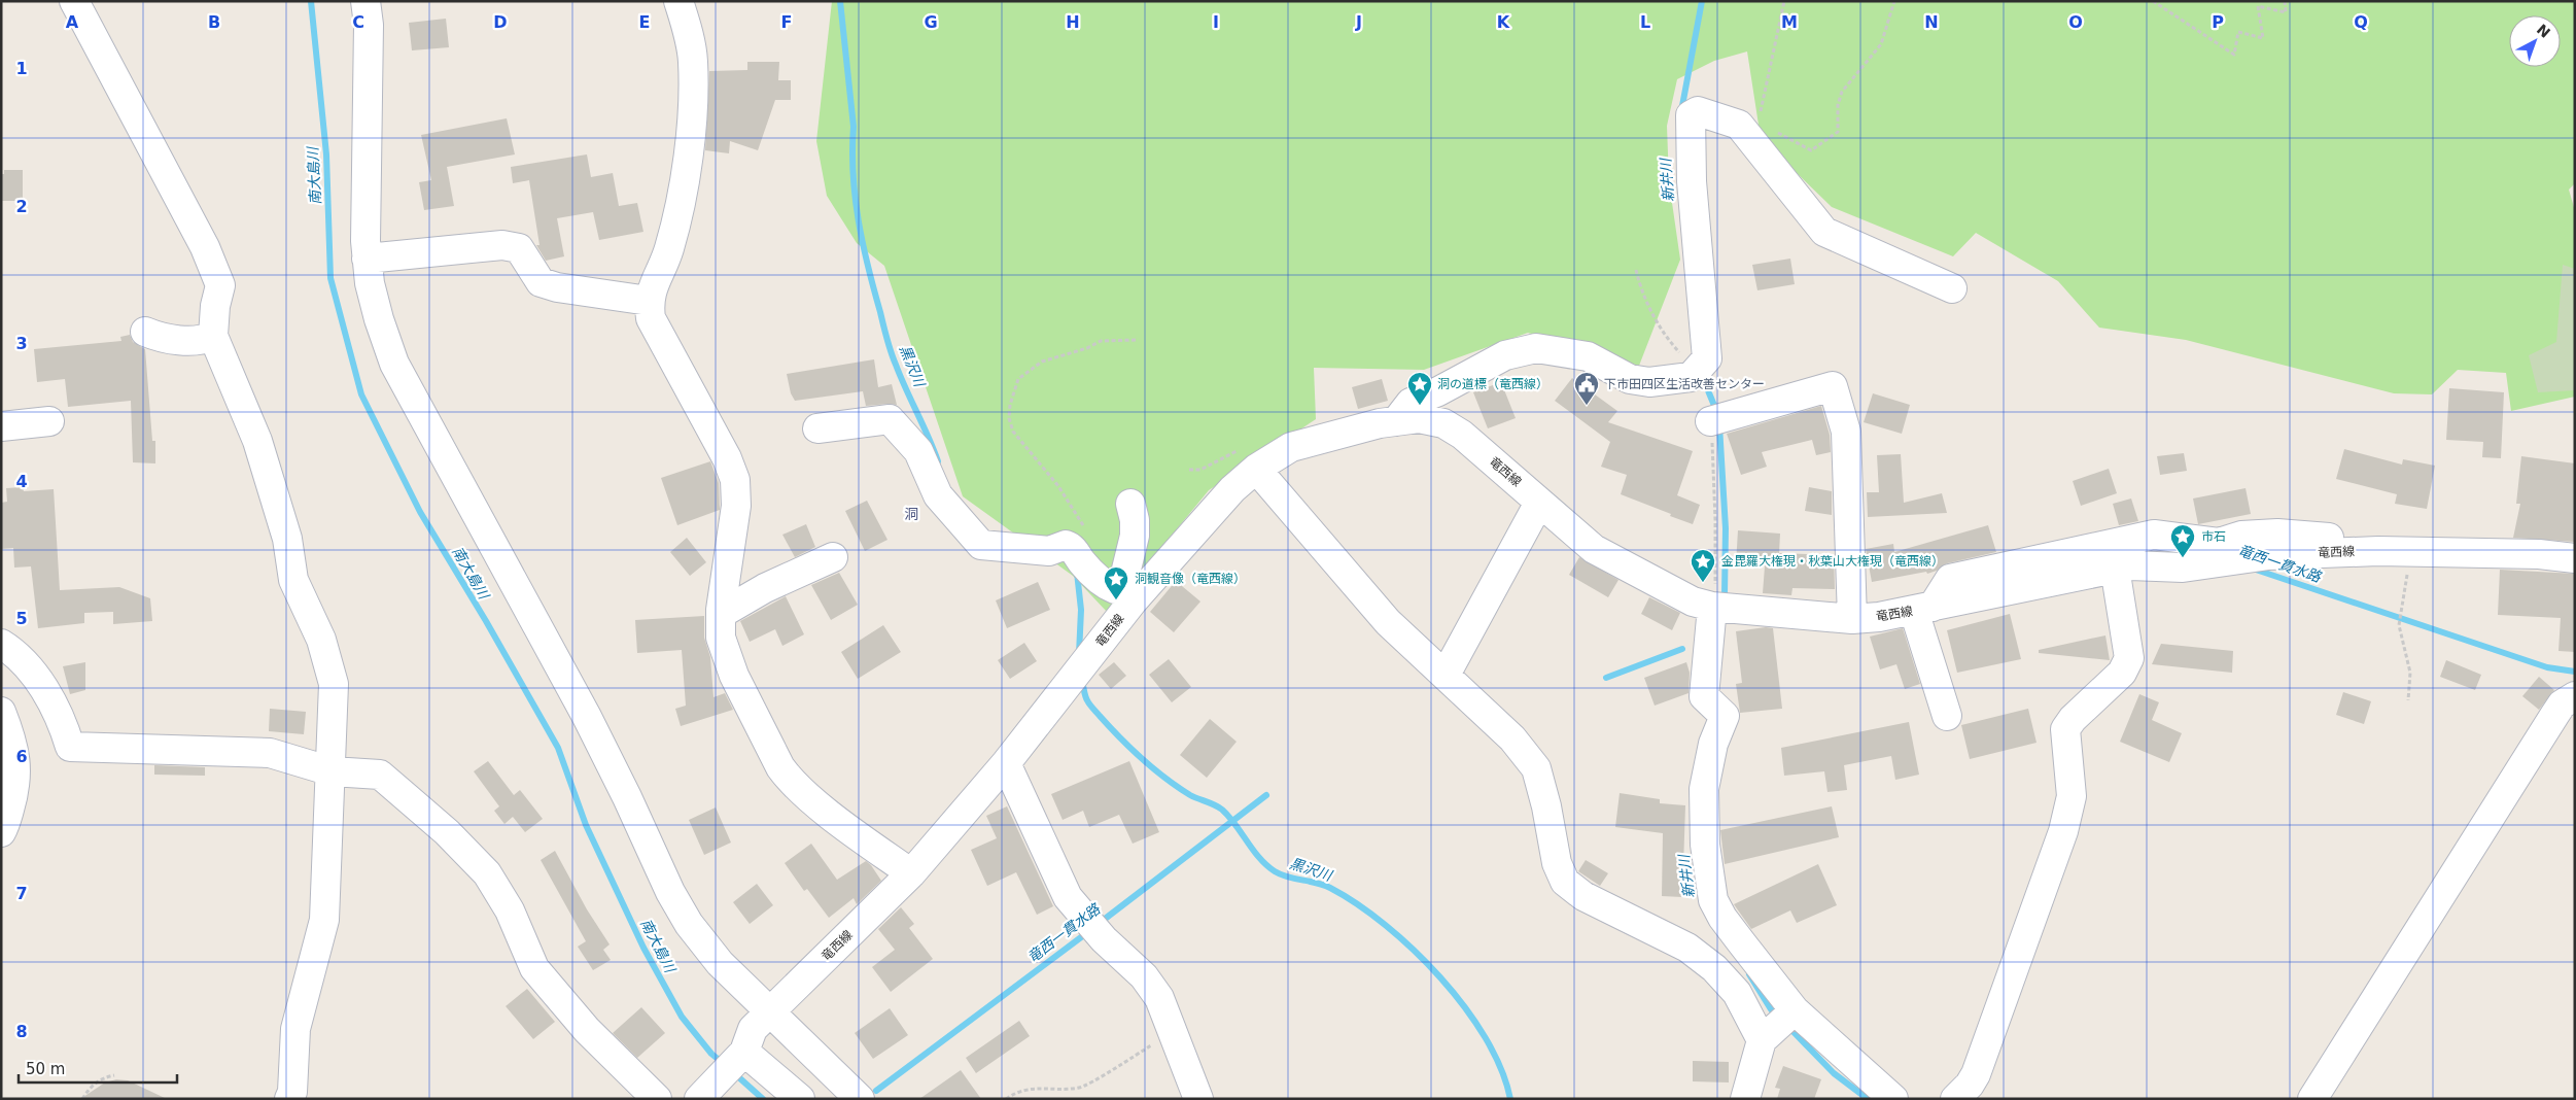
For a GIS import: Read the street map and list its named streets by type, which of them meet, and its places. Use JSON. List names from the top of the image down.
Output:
{
  "streets": {
    "street": ["竜西線"]
  },
  "districts": ["洞"],
  "water": [
    "南大島川",
    "新井川",
    "黒沢川",
    "竜西一貫水路"
  ],
  "places": {
    "place": [
      "洞の道標（竜西線）",
      "市石",
      "金毘羅大権現・秋葉山大権現（竜西線）",
      "洞観音像（竜西線）"
    ],
    "public building": ["下市田四区生活改善センター"]
  },
  "scale_bar": "50 m",
  "north": "top right",
  "grid": {
    "columns": [
      "A",
      "B",
      "C",
      "D",
      "E",
      "F",
      "G",
      "H",
      "I",
      "J",
      "K",
      "L",
      "M",
      "N",
      "O",
      "P",
      "Q"
    ],
    "rows": [
      "1",
      "2",
      "3",
      "4",
      "5",
      "6",
      "7",
      "8"
    ]
  }
}
